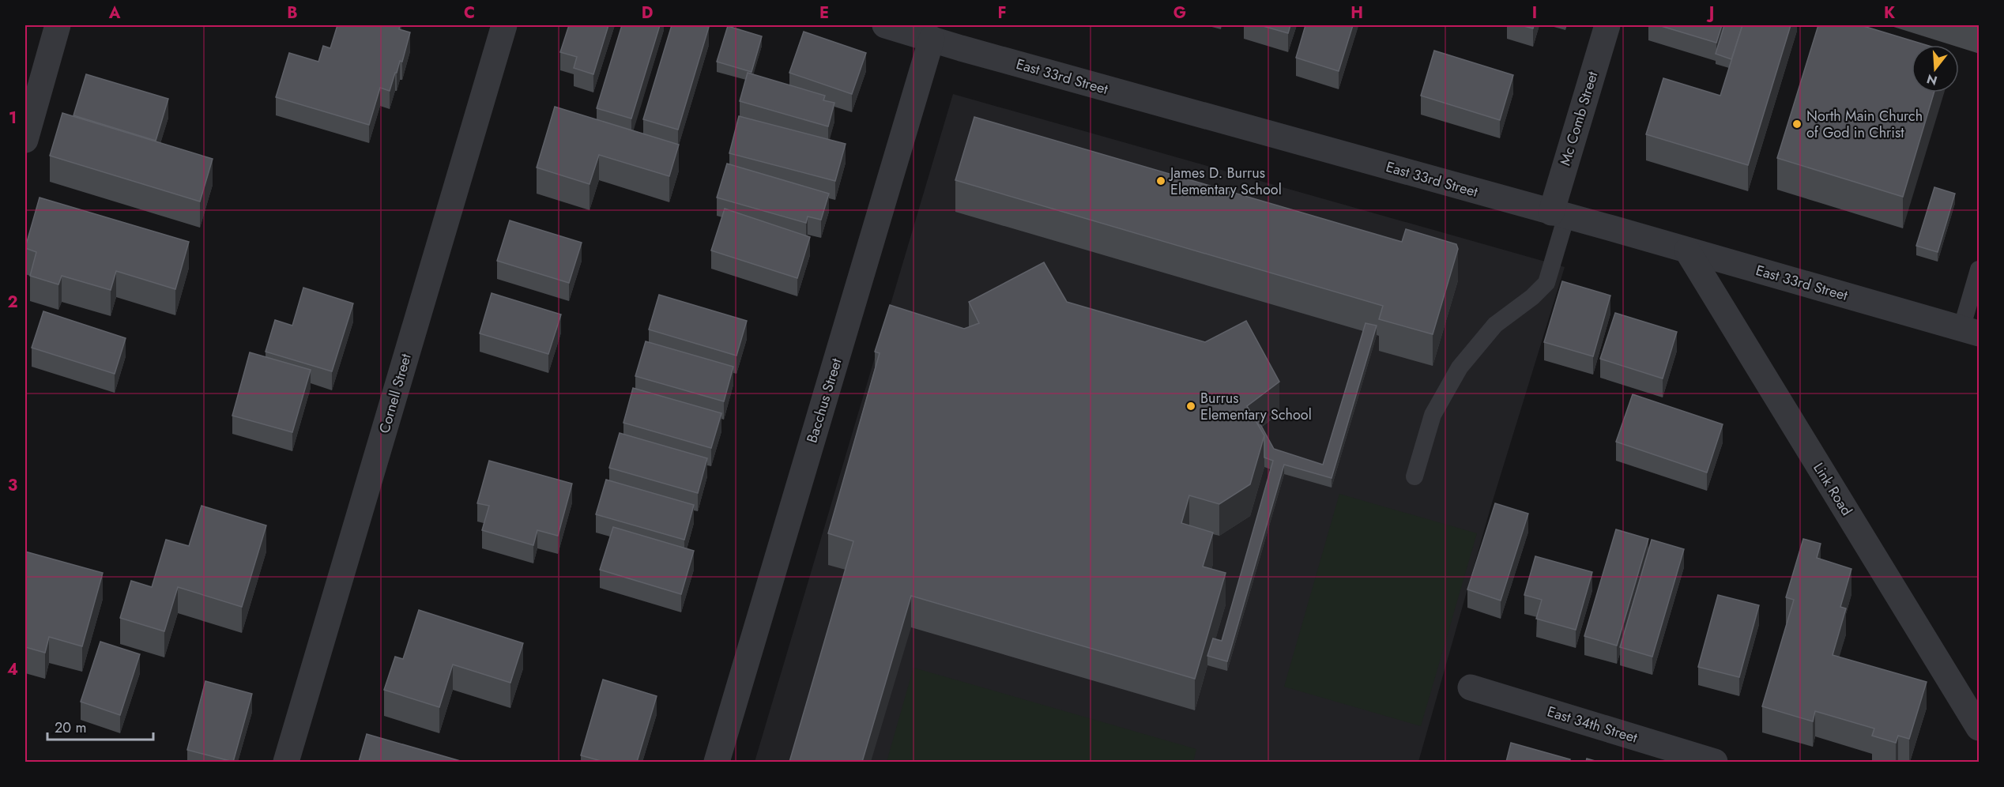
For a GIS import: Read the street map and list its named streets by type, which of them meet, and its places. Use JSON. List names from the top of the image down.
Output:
{
  "streets": {
    "street": [
      "East 33rd Street",
      "Mc Comb Street",
      "Cornell Street",
      "Bacchus Street",
      "Link Road",
      "East 34th Street"
    ]
  },
  "crossings": [
    ["East 33rd Street", "Mc Comb Street"],
    ["East 33rd Street", "Bacchus Street"],
    ["East 33rd Street", "Link Road"]
  ],
  "places": ["North Main Church of God in Christ", "James D. Burrus Elementary School", "Burrus Elementary School"],
  "scale_bar": "20 m",
  "north": "bottom",
  "grid": {
    "columns": [
      "A",
      "B",
      "C",
      "D",
      "E",
      "F",
      "G",
      "H",
      "I",
      "J",
      "K"
    ],
    "rows": [
      "1",
      "2",
      "3",
      "4"
    ]
  }
}
